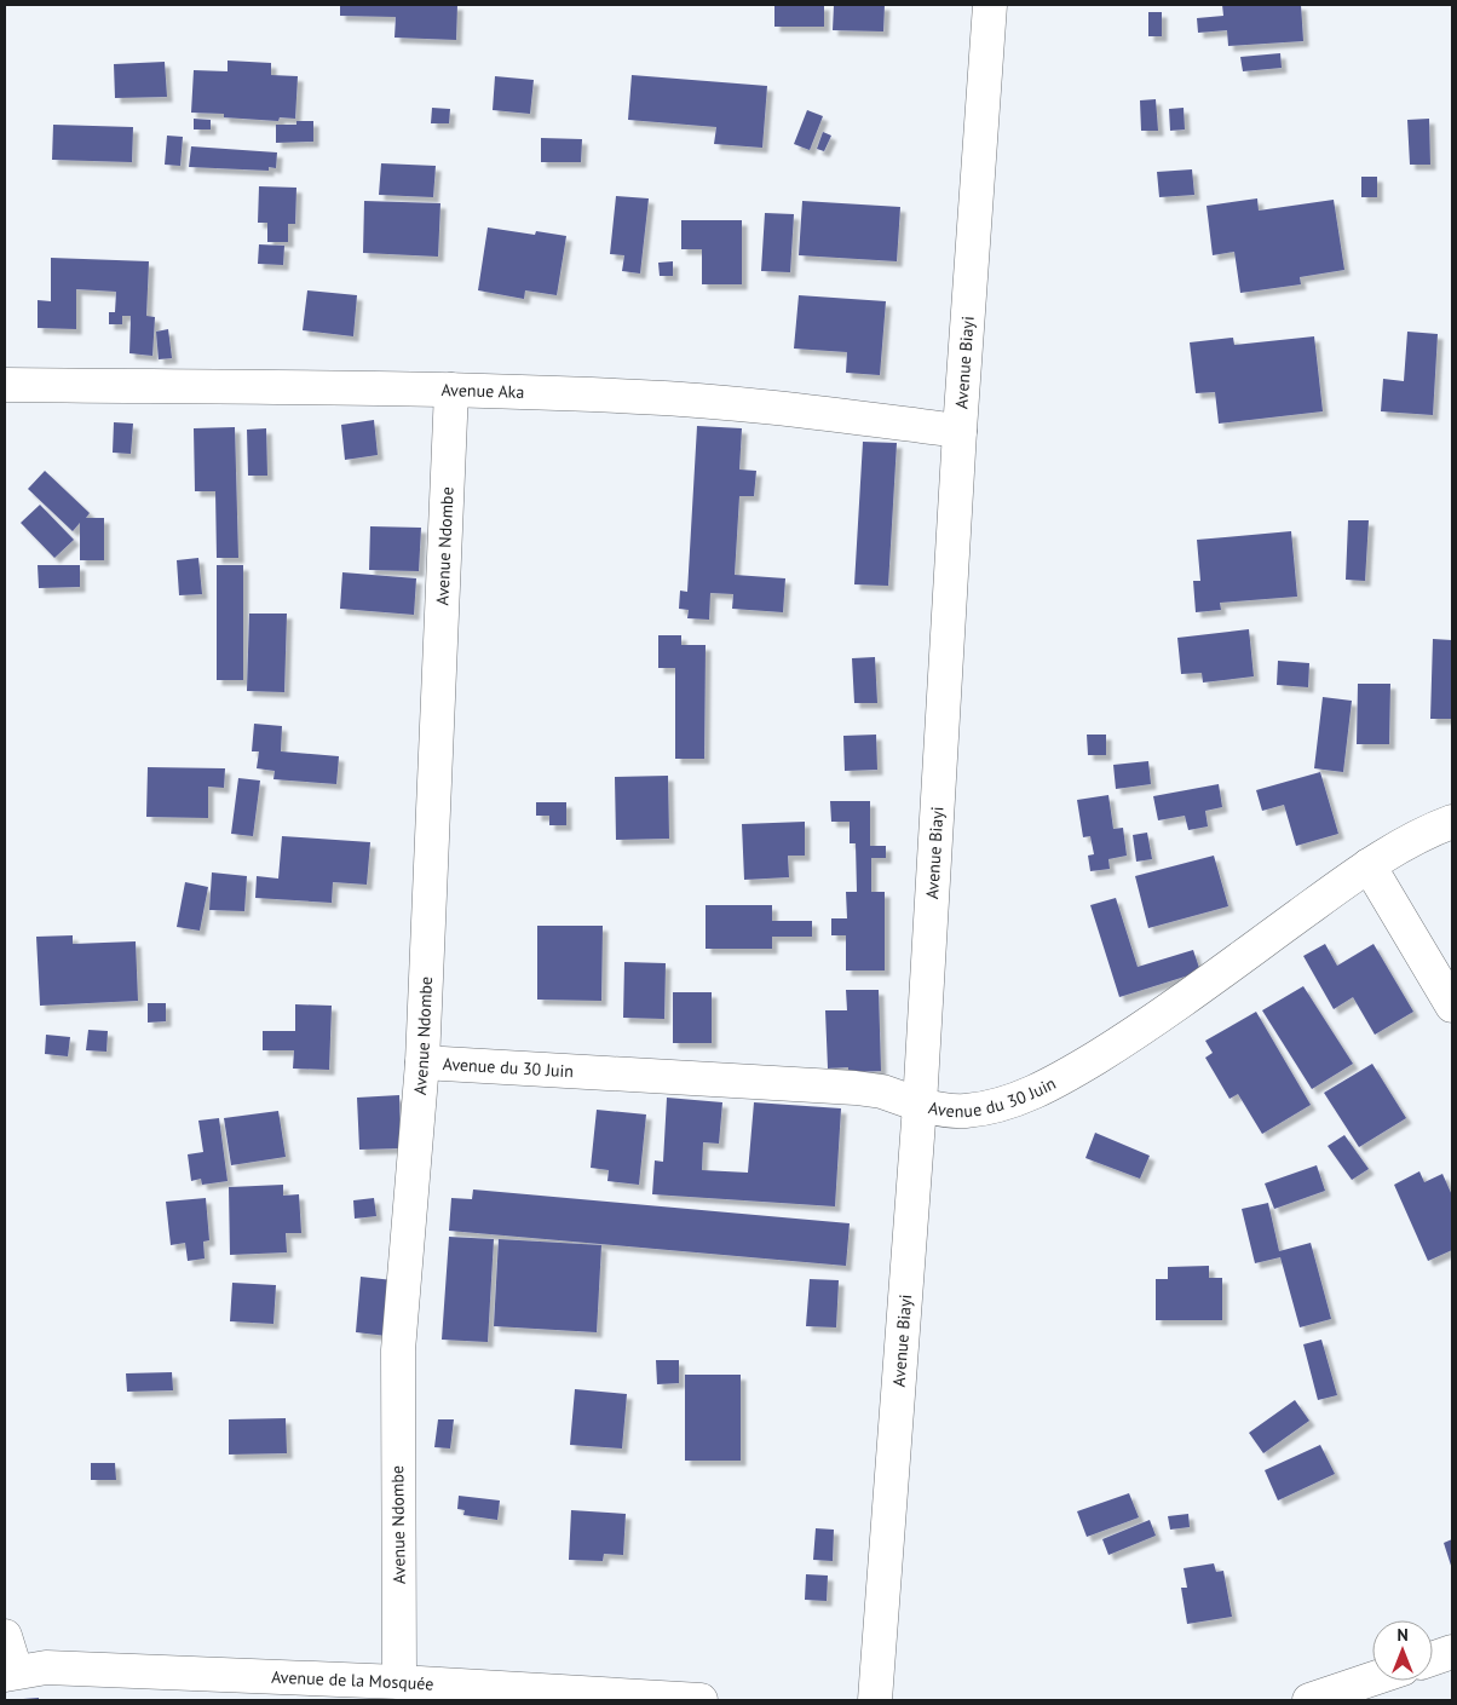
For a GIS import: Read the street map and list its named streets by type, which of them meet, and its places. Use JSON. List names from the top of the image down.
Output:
{
  "streets": {
    "street": [
      "Avenue Biayi",
      "Avenue Aka",
      "Avenue Ndombe",
      "Avenue du 30 Juin",
      "Avenue de la Mosquée"
    ]
  },
  "crossings": [
    ["Avenue Biayi", "Avenue Aka"],
    ["Avenue Biayi", "Avenue du 30 Juin"],
    ["Avenue Aka", "Avenue Ndombe"],
    ["Avenue Ndombe", "Avenue du 30 Juin"],
    ["Avenue Ndombe", "Avenue de la Mosquée"]
  ],
  "north": "top"
}
